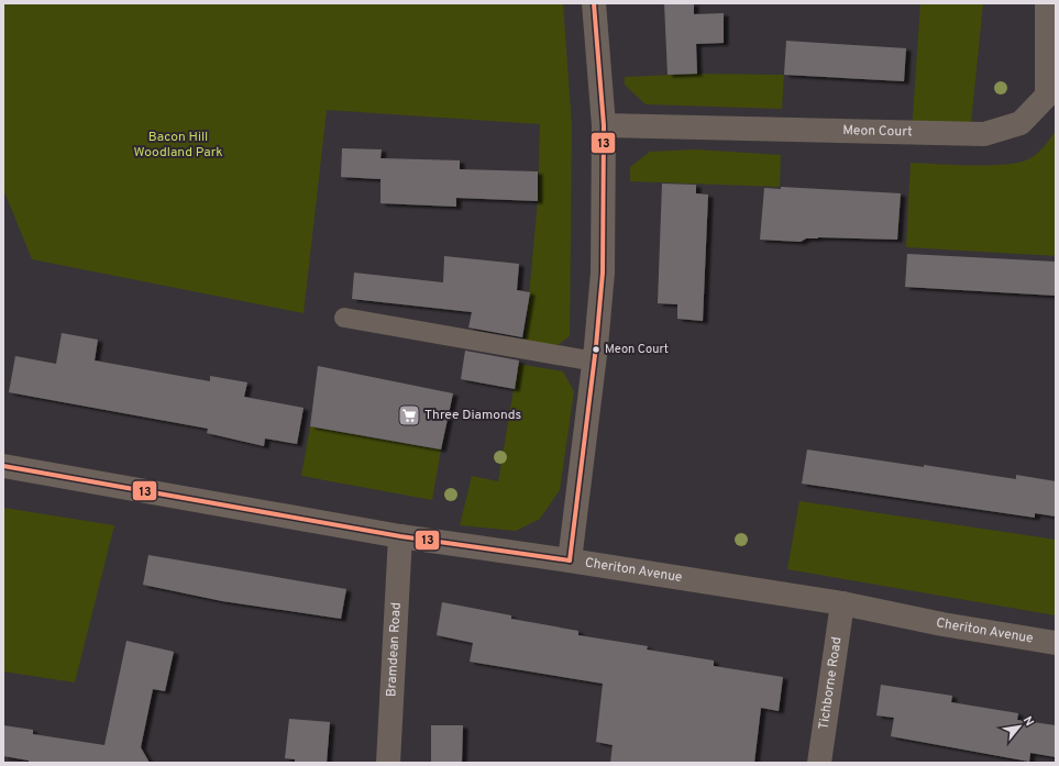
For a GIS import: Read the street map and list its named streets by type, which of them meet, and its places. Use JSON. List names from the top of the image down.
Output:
{
  "streets": {
    "street": [
      "Meon Court",
      "Cheriton Avenue",
      "Bramdean Road",
      "Tichborne Road"
    ]
  },
  "crossings": [
    ["Cheriton Avenue", "Bramdean Road"],
    ["Cheriton Avenue", "Tichborne Road"]
  ],
  "parks": ["Bacon Hill Woodland Park"],
  "places": {
    "other": ["Meon Court"],
    "supermarket": ["Three Diamonds"]
  },
  "lines": ["transit line 13"],
  "north": "top right"
}
